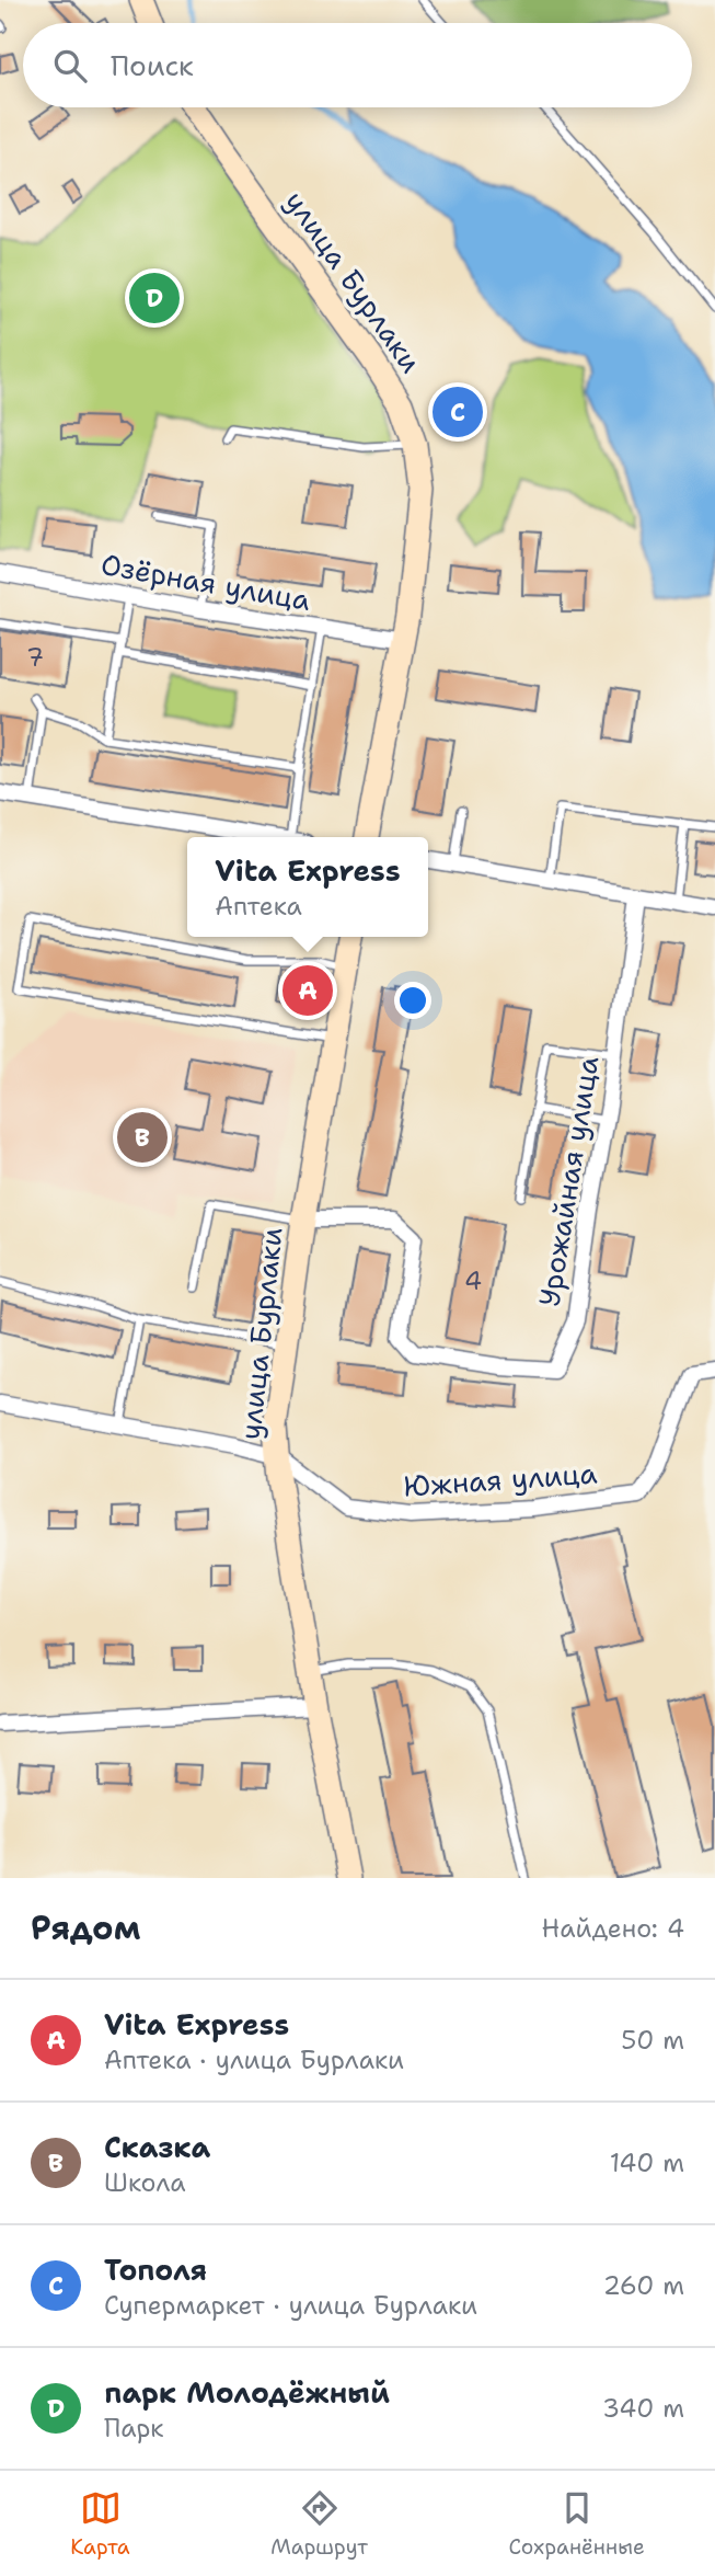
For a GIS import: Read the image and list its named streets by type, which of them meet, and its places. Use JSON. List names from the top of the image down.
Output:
{
  "streets": {
    "street": [
      "улица Бурлаки",
      "Озёрная улица",
      "Урожайная улица",
      "Южная улица"
    ]
  },
  "crossings": [
    ["улица Бурлаки", "Озёрная улица"],
    ["улица Бурлаки", "Урожайная улица"],
    ["улица Бурлаки", "Южная улица"]
  ],
  "house_numbers": ["7", "4"],
  "page": {
    "search": "Поиск",
    "pins": [
      "D",
      "C",
      "A",
      "B"
    ],
    "popup": ["Vita Express", "Аптека"],
    "heading": ["Рядом", "Найдено: 4"],
    "list": [
      {
        "mark": "A",
        "name": "Vita Express",
        "note": "Аптека · улица Бурлаки",
        "value": "50 m"
      },
      {
        "mark": "B",
        "name": "Сказка",
        "note": "Школа",
        "value": "140 m"
      },
      {
        "mark": "C",
        "name": "Тополя",
        "note": "Супермаркет · улица Бурлаки",
        "value": "260 m"
      },
      {
        "mark": "D",
        "name": "парк Молодёжный",
        "note": "Парк",
        "value": "340 m"
      }
    ],
    "nav": ["Карта", "Маршрут", "Сохранённые"]
  }
}
